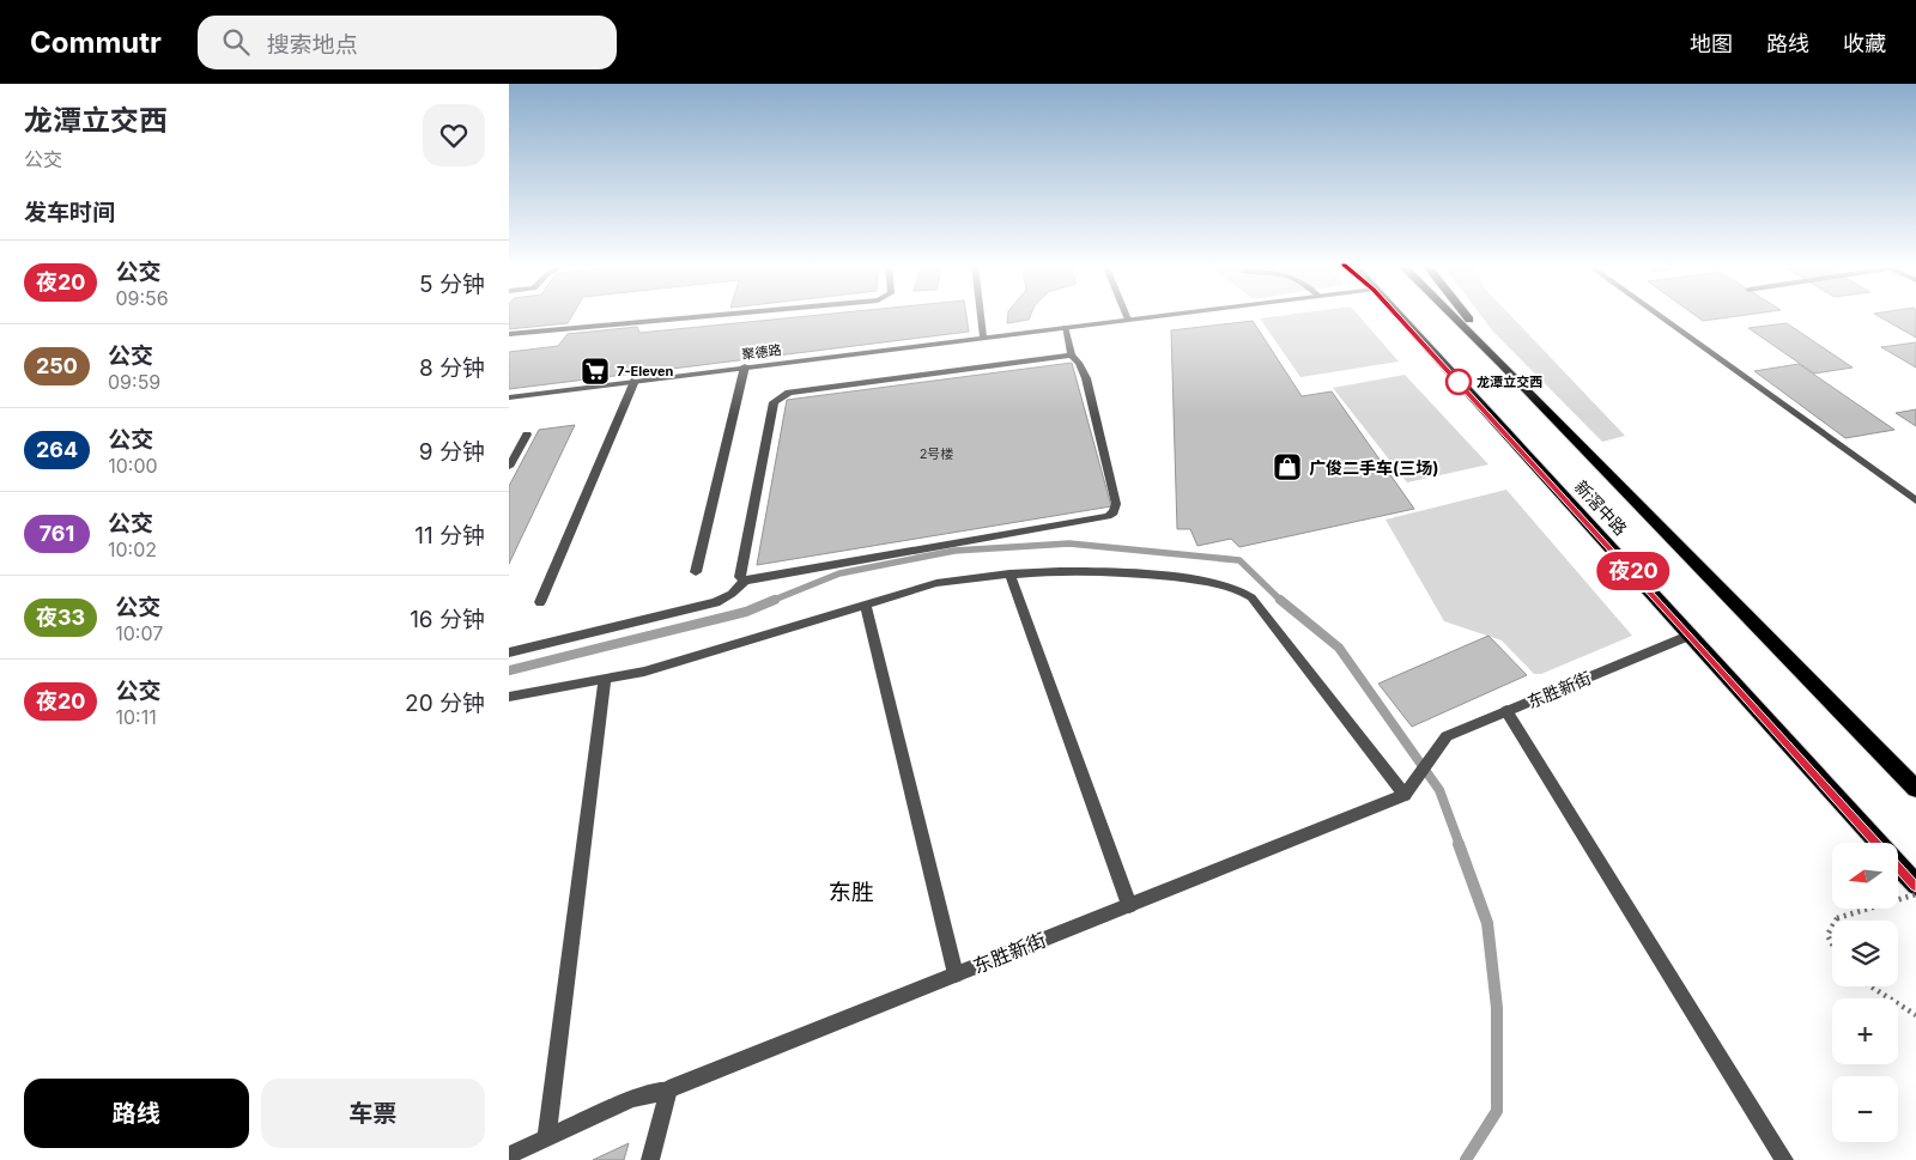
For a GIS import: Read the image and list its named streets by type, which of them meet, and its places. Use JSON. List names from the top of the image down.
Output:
{
  "streets": {
    "highway": ["新滘中路"],
    "street": ["聚德路", "东胜新街"]
  },
  "crossings": [
    ["新滘中路", "东胜新街"]
  ],
  "districts": ["东胜"],
  "places": {
    "supermarket": ["7-Eleven"],
    "other": ["龙潭立交西"],
    "shop": ["广俊二手车(三场)"]
  },
  "lines": ["bus line 夜20"],
  "house_numbers": ["2号楼"],
  "north": "left",
  "page": {
    "header": "Commutr",
    "search": "搜索地点",
    "nav": ["地图", "路线", "收藏"],
    "heading": [
      ["龙潭立交西", "公交"],
      "发车时间"
    ],
    "on_map": "夜20",
    "list": [
      {
        "mark": "夜20",
        "name": "公交",
        "note": "09:56",
        "value": "5 分钟"
      },
      {
        "mark": "250",
        "name": "公交",
        "note": "09:59",
        "value": "8 分钟"
      },
      {
        "mark": "264",
        "name": "公交",
        "note": "10:00",
        "value": "9 分钟"
      },
      {
        "mark": "761",
        "name": "公交",
        "note": "10:02",
        "value": "11 分钟"
      },
      {
        "mark": "夜33",
        "name": "公交",
        "note": "10:07",
        "value": "16 分钟"
      },
      {
        "mark": "夜20",
        "name": "公交",
        "note": "10:11",
        "value": "20 分钟"
      }
    ],
    "map_buttons": ["+", "−"],
    "buttons": ["路线", "车票"]
  }
}
